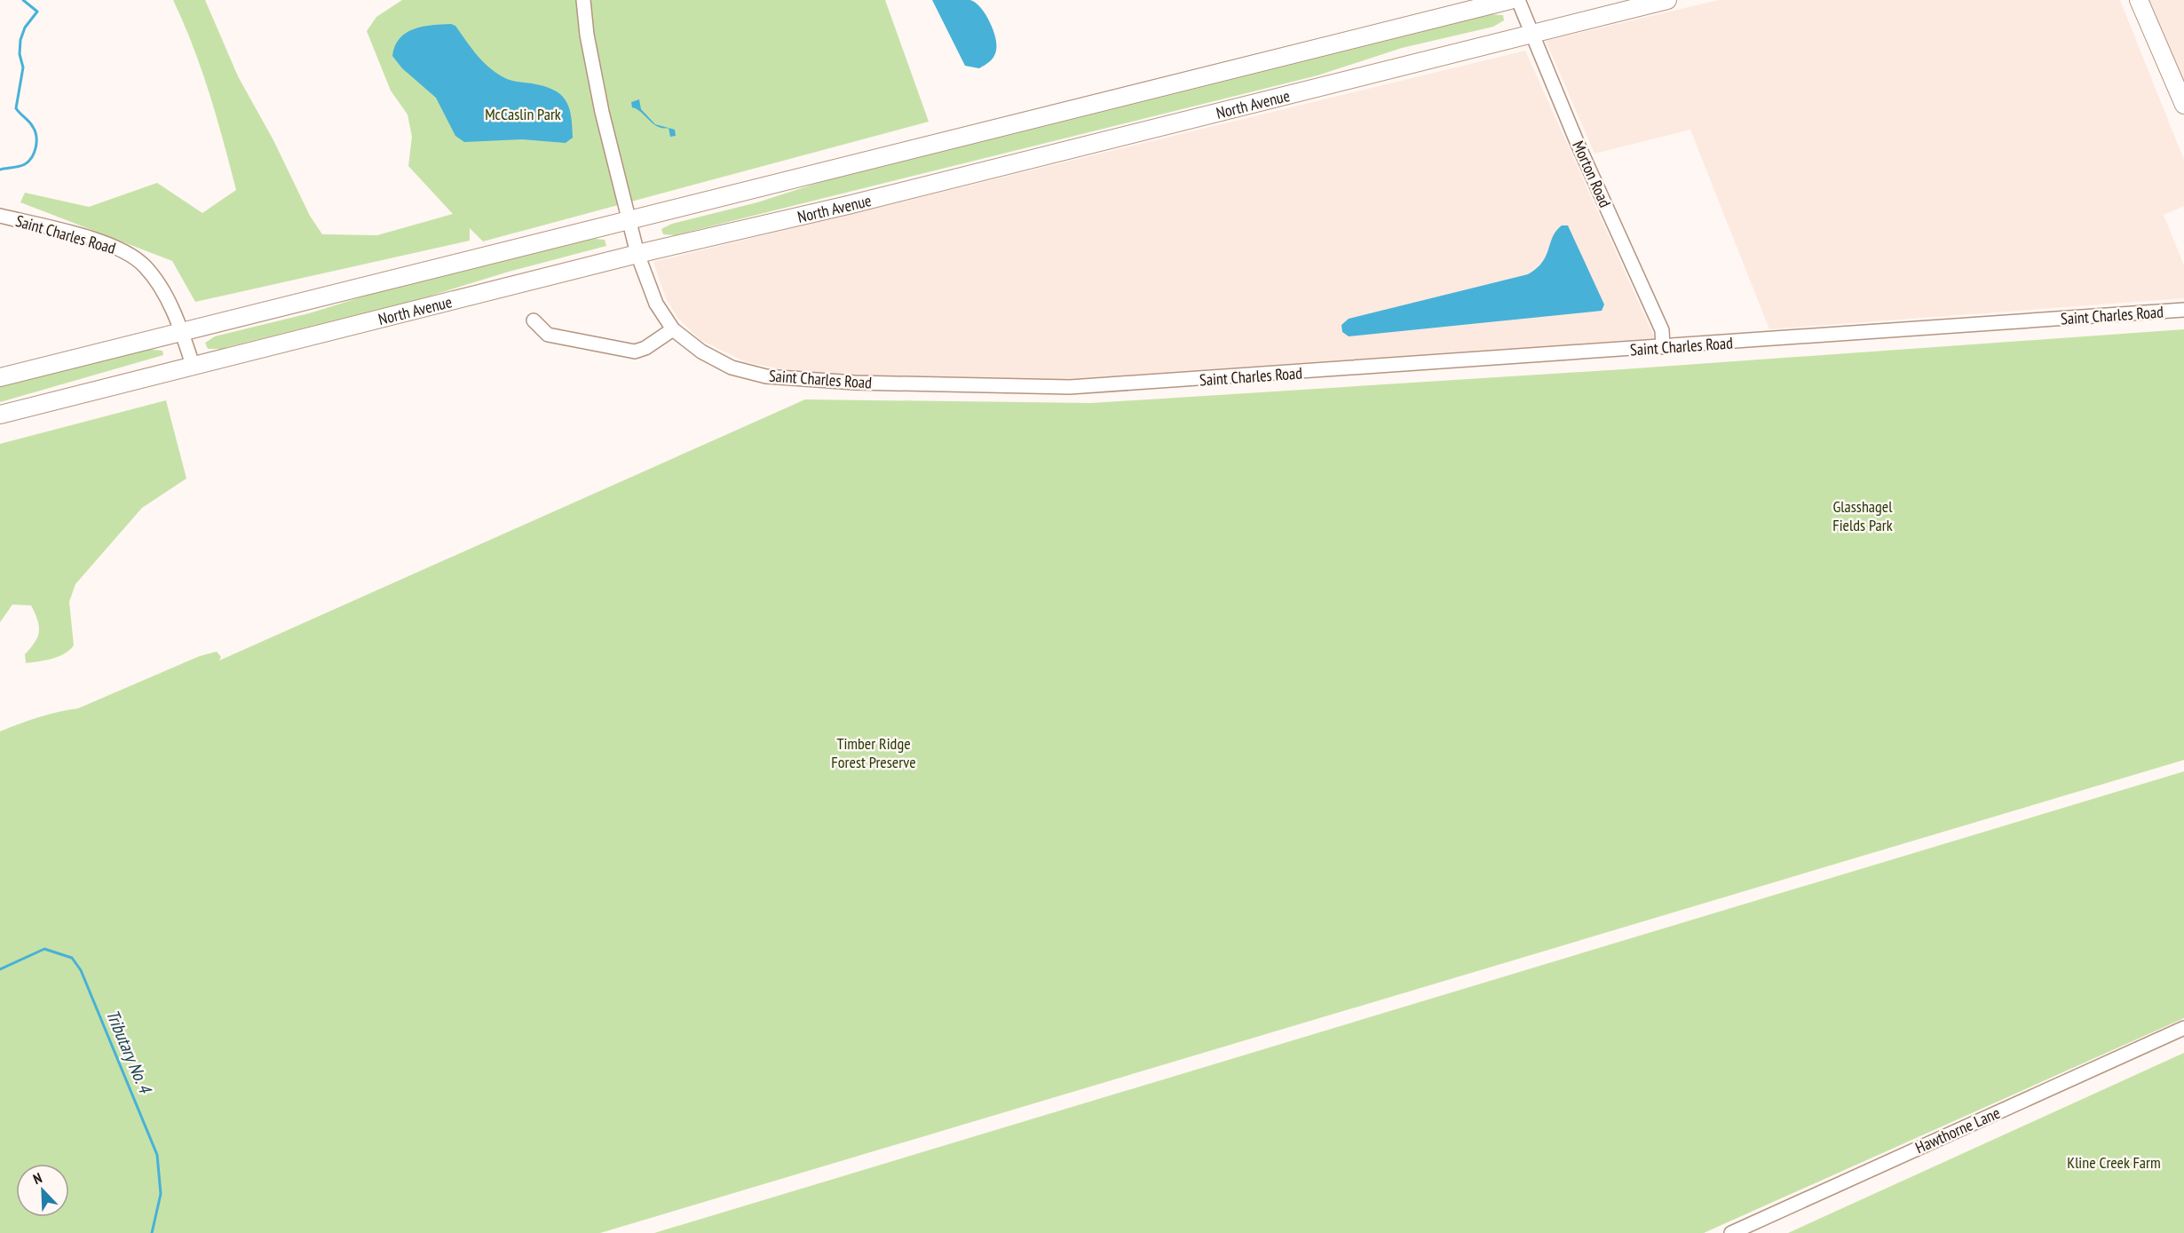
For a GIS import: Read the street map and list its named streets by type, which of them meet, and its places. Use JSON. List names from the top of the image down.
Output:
{
  "streets": {
    "main road": ["North Avenue"],
    "street": ["Morton Road", "Saint Charles Road", "Hawthorne Lane"]
  },
  "crossings": [
    ["North Avenue", "Morton Road"],
    ["North Avenue", "Saint Charles Road"],
    ["Morton Road", "Saint Charles Road"]
  ],
  "water": ["Tributary No. 4"],
  "parks": [
    "McCaslin Park",
    "Glasshagel Fields Park",
    "Timber Ridge Forest Preserve",
    "Kline Creek Farm"
  ],
  "north": "top left"
}
